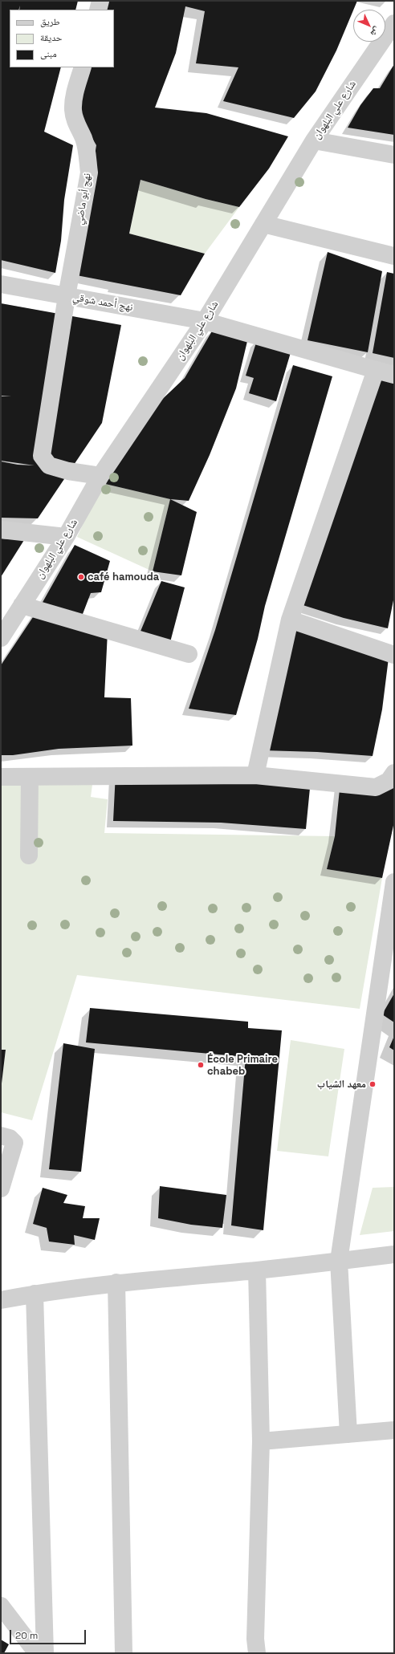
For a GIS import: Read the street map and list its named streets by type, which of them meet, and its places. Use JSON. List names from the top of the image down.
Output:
{
  "streets": {
    "street": ["شارع علي البلهوان", "نهج أبو ماضي", "نهج أحمد شوقي"]
  },
  "crossings": [
    ["شارع علي البلهوان", "نهج أبو ماضي"],
    ["شارع علي البلهوان", "نهج أحمد شوقي"],
    ["نهج أبو ماضي", "نهج أحمد شوقي"]
  ],
  "places": ["café hamouda", "École Primaire chabeb", "معهد الشياب"],
  "legend": ["طريق", "حديقة", "مبنى"],
  "scale_bar": "20 m",
  "north": "bottom right"
}
